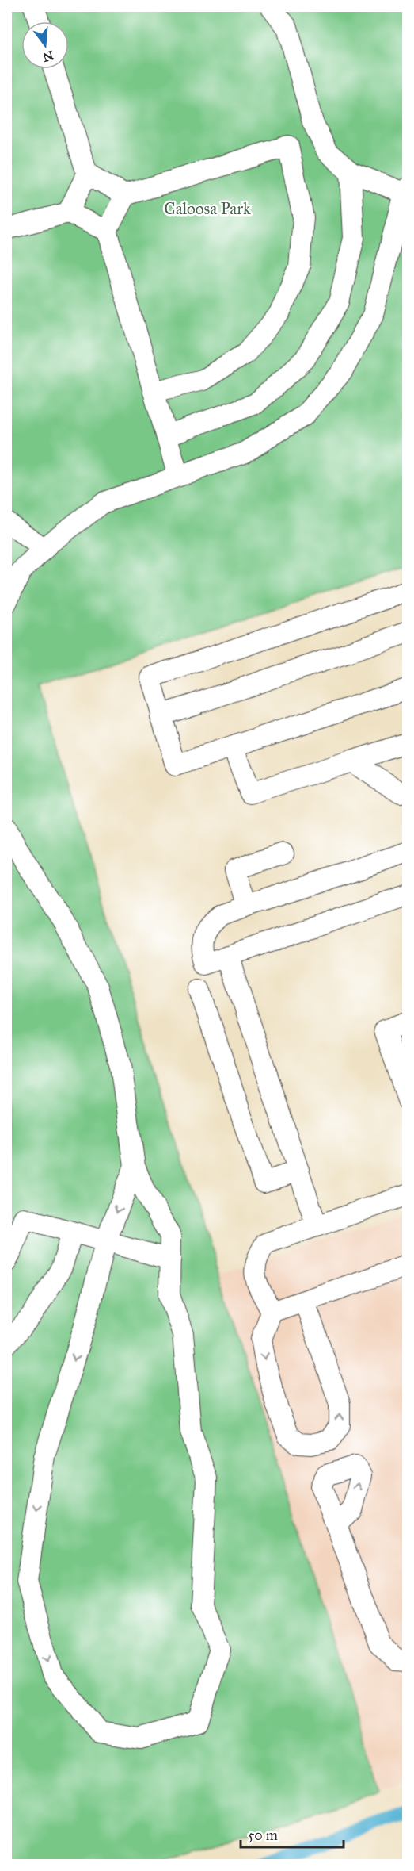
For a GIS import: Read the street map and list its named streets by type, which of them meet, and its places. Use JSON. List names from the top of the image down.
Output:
{
  "parks": ["Caloosa Park"],
  "scale_bar": "50 m",
  "north": "bottom"
}
